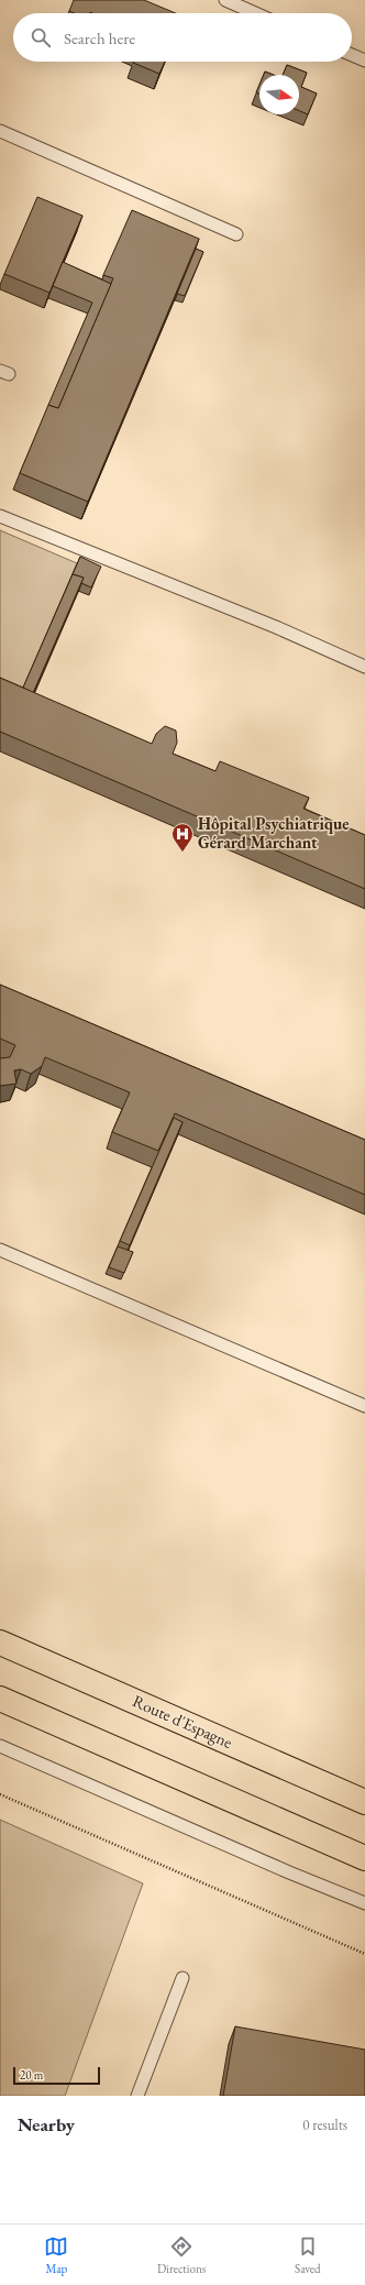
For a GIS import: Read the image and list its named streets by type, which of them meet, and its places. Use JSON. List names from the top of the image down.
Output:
{
  "streets": {
    "main road": ["Route d'Espagne"]
  },
  "places": {
    "hospital": ["Hôpital Psychiatrique Gérard Marchant"]
  },
  "scale_bar": "20 m",
  "north": "right",
  "page": {
    "search": "Search here",
    "scale": "20 m",
    "heading": ["Nearby", "0 results"],
    "nav": ["Map", "Directions", "Saved"]
  }
}
